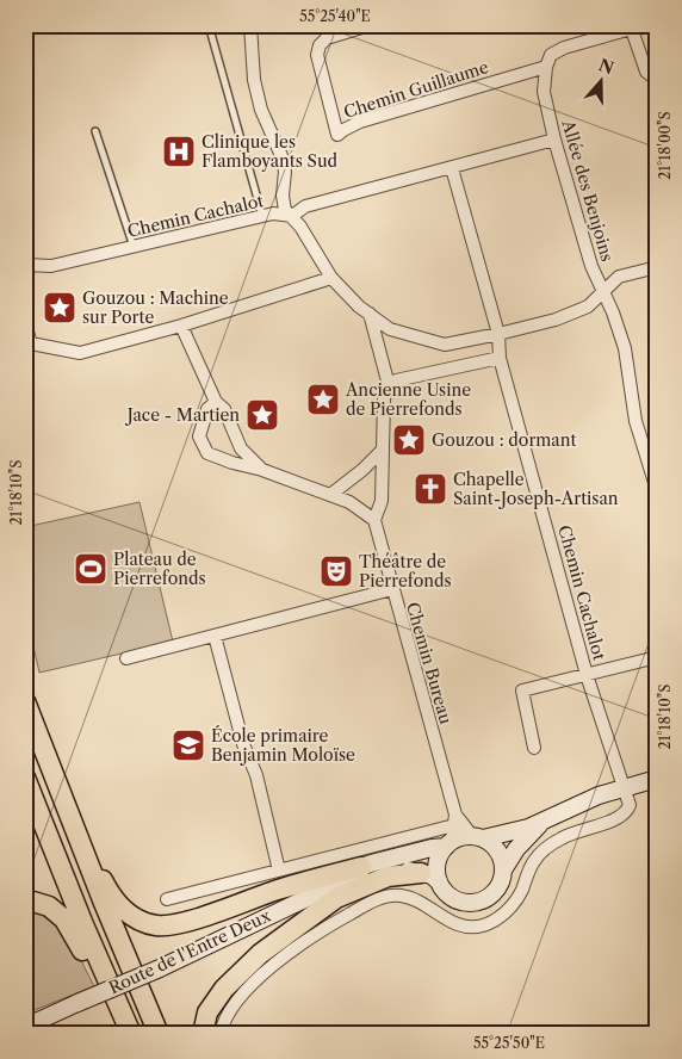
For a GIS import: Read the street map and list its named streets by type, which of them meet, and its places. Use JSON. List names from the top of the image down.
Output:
{
  "streets": {
    "main road": ["Route de l'Entre Deux"],
    "street": [
      "Chemin Guillaume",
      "Allée des Benjoins",
      "Chemin Cachalot",
      "Chemin Bureau"
    ]
  },
  "crossings": [
    ["Chemin Guillaume", "Allée des Benjoins"],
    ["Chemin Bureau", "Route de l'Entre Deux"]
  ],
  "places": {
    "hospital": ["Clinique les Flamboyants Sud"],
    "place": [
      "Gouzou : Machine sur Porte",
      "Ancienne Usine de Pierrefonds",
      "Jace - Martien",
      "Gouzou : dormant"
    ],
    "church": ["Chapelle Saint-Joseph-Artisan"],
    "sports": ["Plateau de Pierrefonds"],
    "theatre": ["Théâtre de Pierrefonds"],
    "school or university": ["École primaire Benjamin Moloïse"]
  },
  "north": "top",
  "coordinates": [
    "55°25'40\"E",
    "21°18'00\"S",
    "21°18'10\"S",
    "55°25'50\"E"
  ]
}
